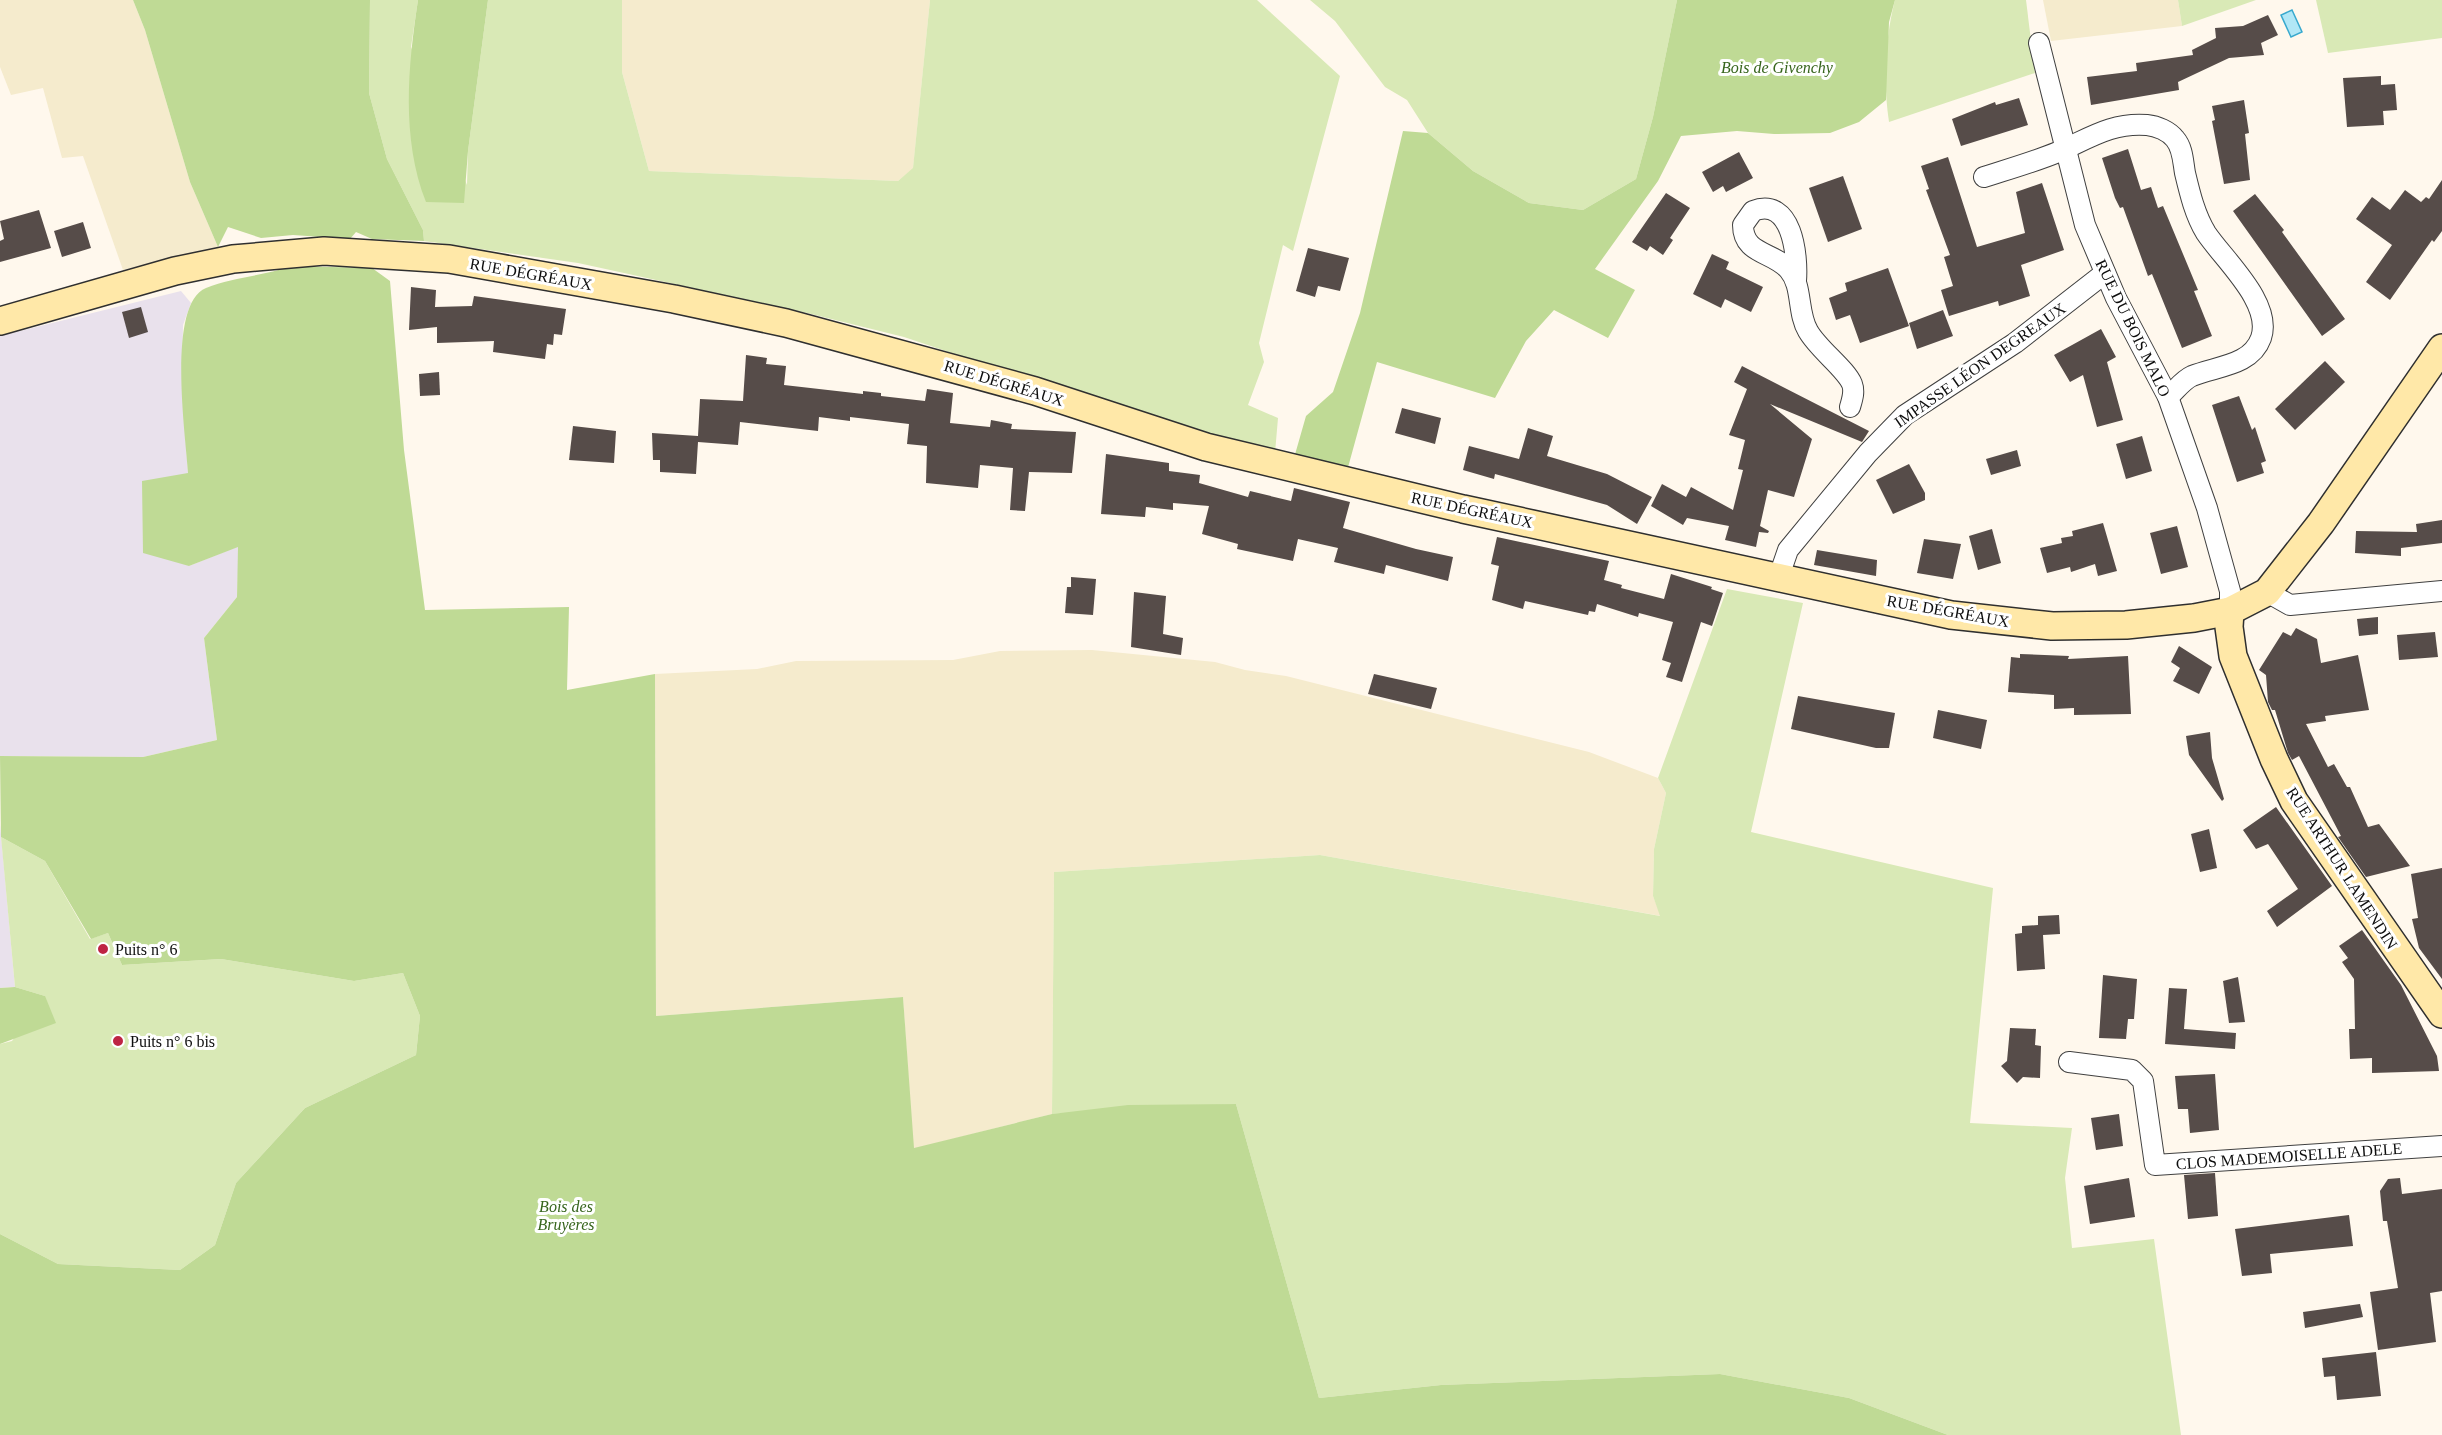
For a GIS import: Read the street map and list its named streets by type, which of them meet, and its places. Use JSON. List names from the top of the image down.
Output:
{
  "streets": {
    "main road": ["RUE DÉGRÉAUX", "RUE ARTHUR LAMENDIN"],
    "street": ["RUE DU BOIS MALO", "IMPASSE LÉON DEGREAUX", "CLOS MADEMOISELLE ADELE"]
  },
  "crossings": [
    ["RUE DÉGRÉAUX", "RUE DU BOIS MALO"],
    ["RUE DÉGRÉAUX", "IMPASSE LÉON DEGREAUX"],
    ["RUE DÉGRÉAUX", "RUE ARTHUR LAMENDIN"],
    ["RUE DU BOIS MALO", "IMPASSE LÉON DEGREAUX"],
    ["RUE DU BOIS MALO", "RUE ARTHUR LAMENDIN"]
  ],
  "parks": ["Bois de Givenchy", "Bois des Bruyères"],
  "places": ["Puits n° 6", "Puits n° 6 bis"]
}
